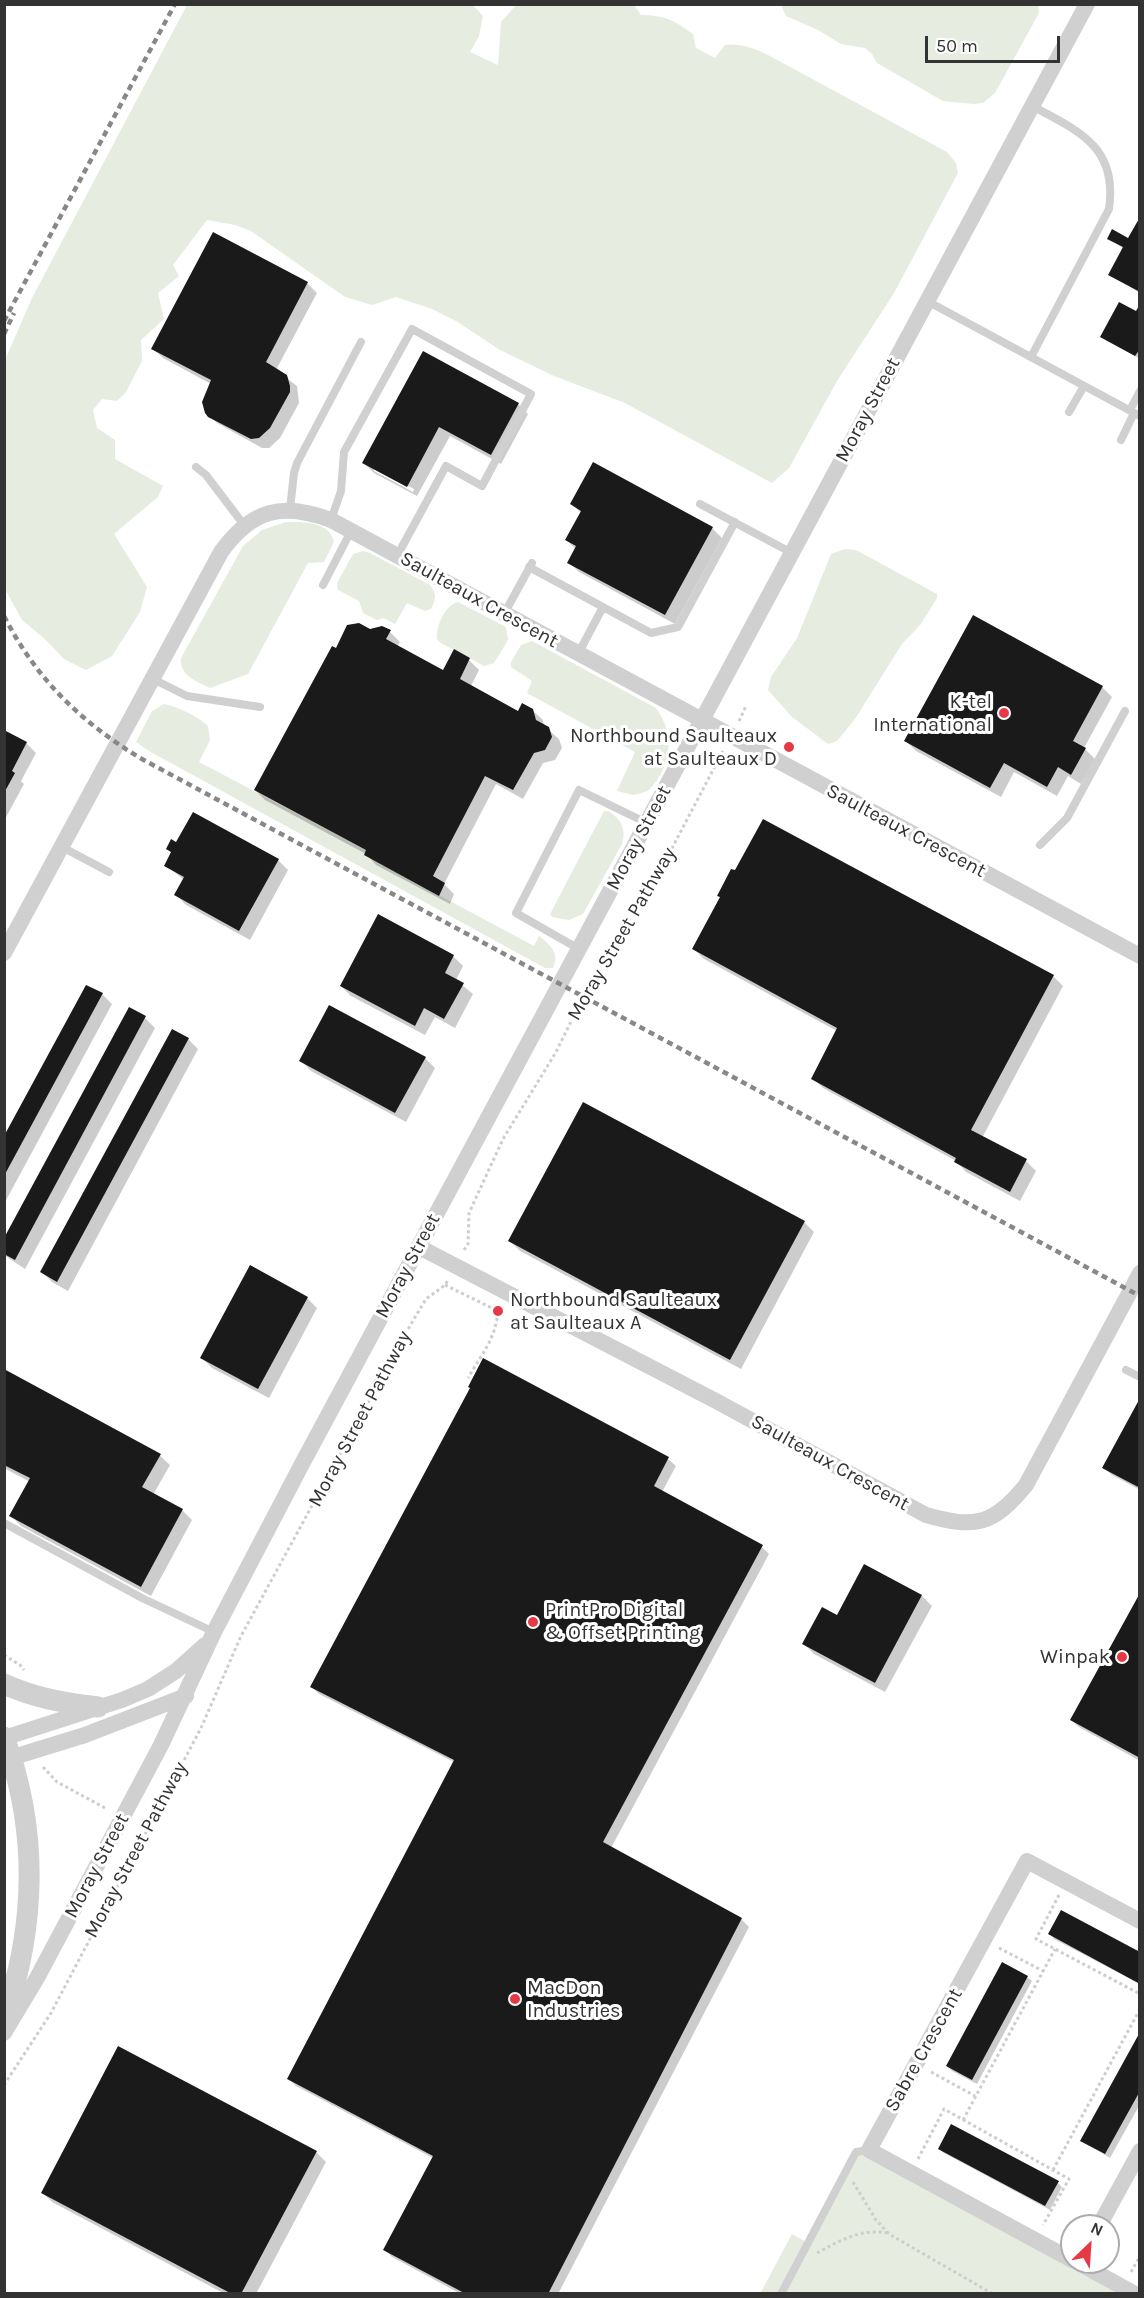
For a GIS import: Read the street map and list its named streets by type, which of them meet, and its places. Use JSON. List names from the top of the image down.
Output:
{
  "streets": {
    "street": ["Moray Street", "Saulteaux Crescent", "Sabre Crescent"],
    "path": ["Moray Street Pathway"]
  },
  "crossings": [
    ["Moray Street", "Saulteaux Crescent"],
    ["Saulteaux Crescent", "Moray Street Pathway"]
  ],
  "places": [
    "K-tel International",
    "Northbound Saulteaux at Saulteaux D",
    "Northbound Saulteaux at Saulteaux A",
    "PrintPro Digital & Offset Printing",
    "Winpak",
    "MacDon Industries"
  ],
  "scale_bar": "50 m",
  "north": "top right"
}
